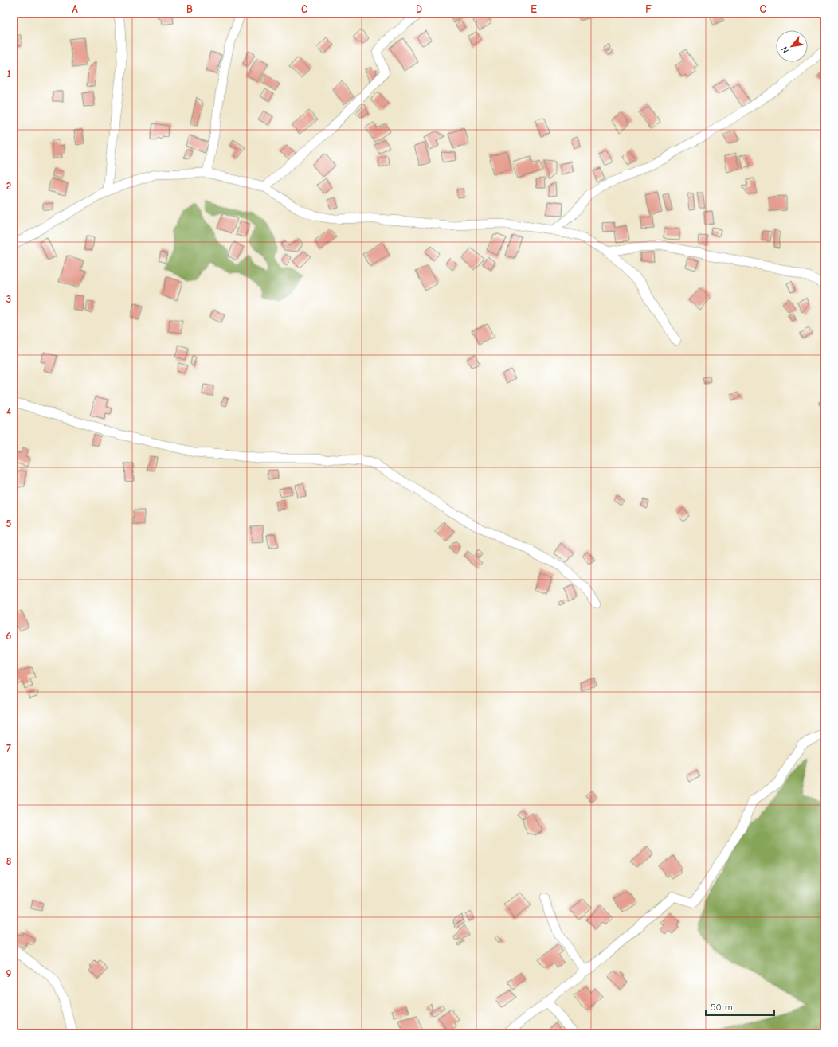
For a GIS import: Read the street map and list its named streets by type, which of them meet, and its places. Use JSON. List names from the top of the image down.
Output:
{
  "scale_bar": "50 m",
  "north": "bottom left",
  "grid": {
    "columns": [
      "A",
      "B",
      "C",
      "D",
      "E",
      "F",
      "G"
    ],
    "rows": [
      "1",
      "2",
      "3",
      "4",
      "5",
      "6",
      "7",
      "8",
      "9"
    ]
  }
}
